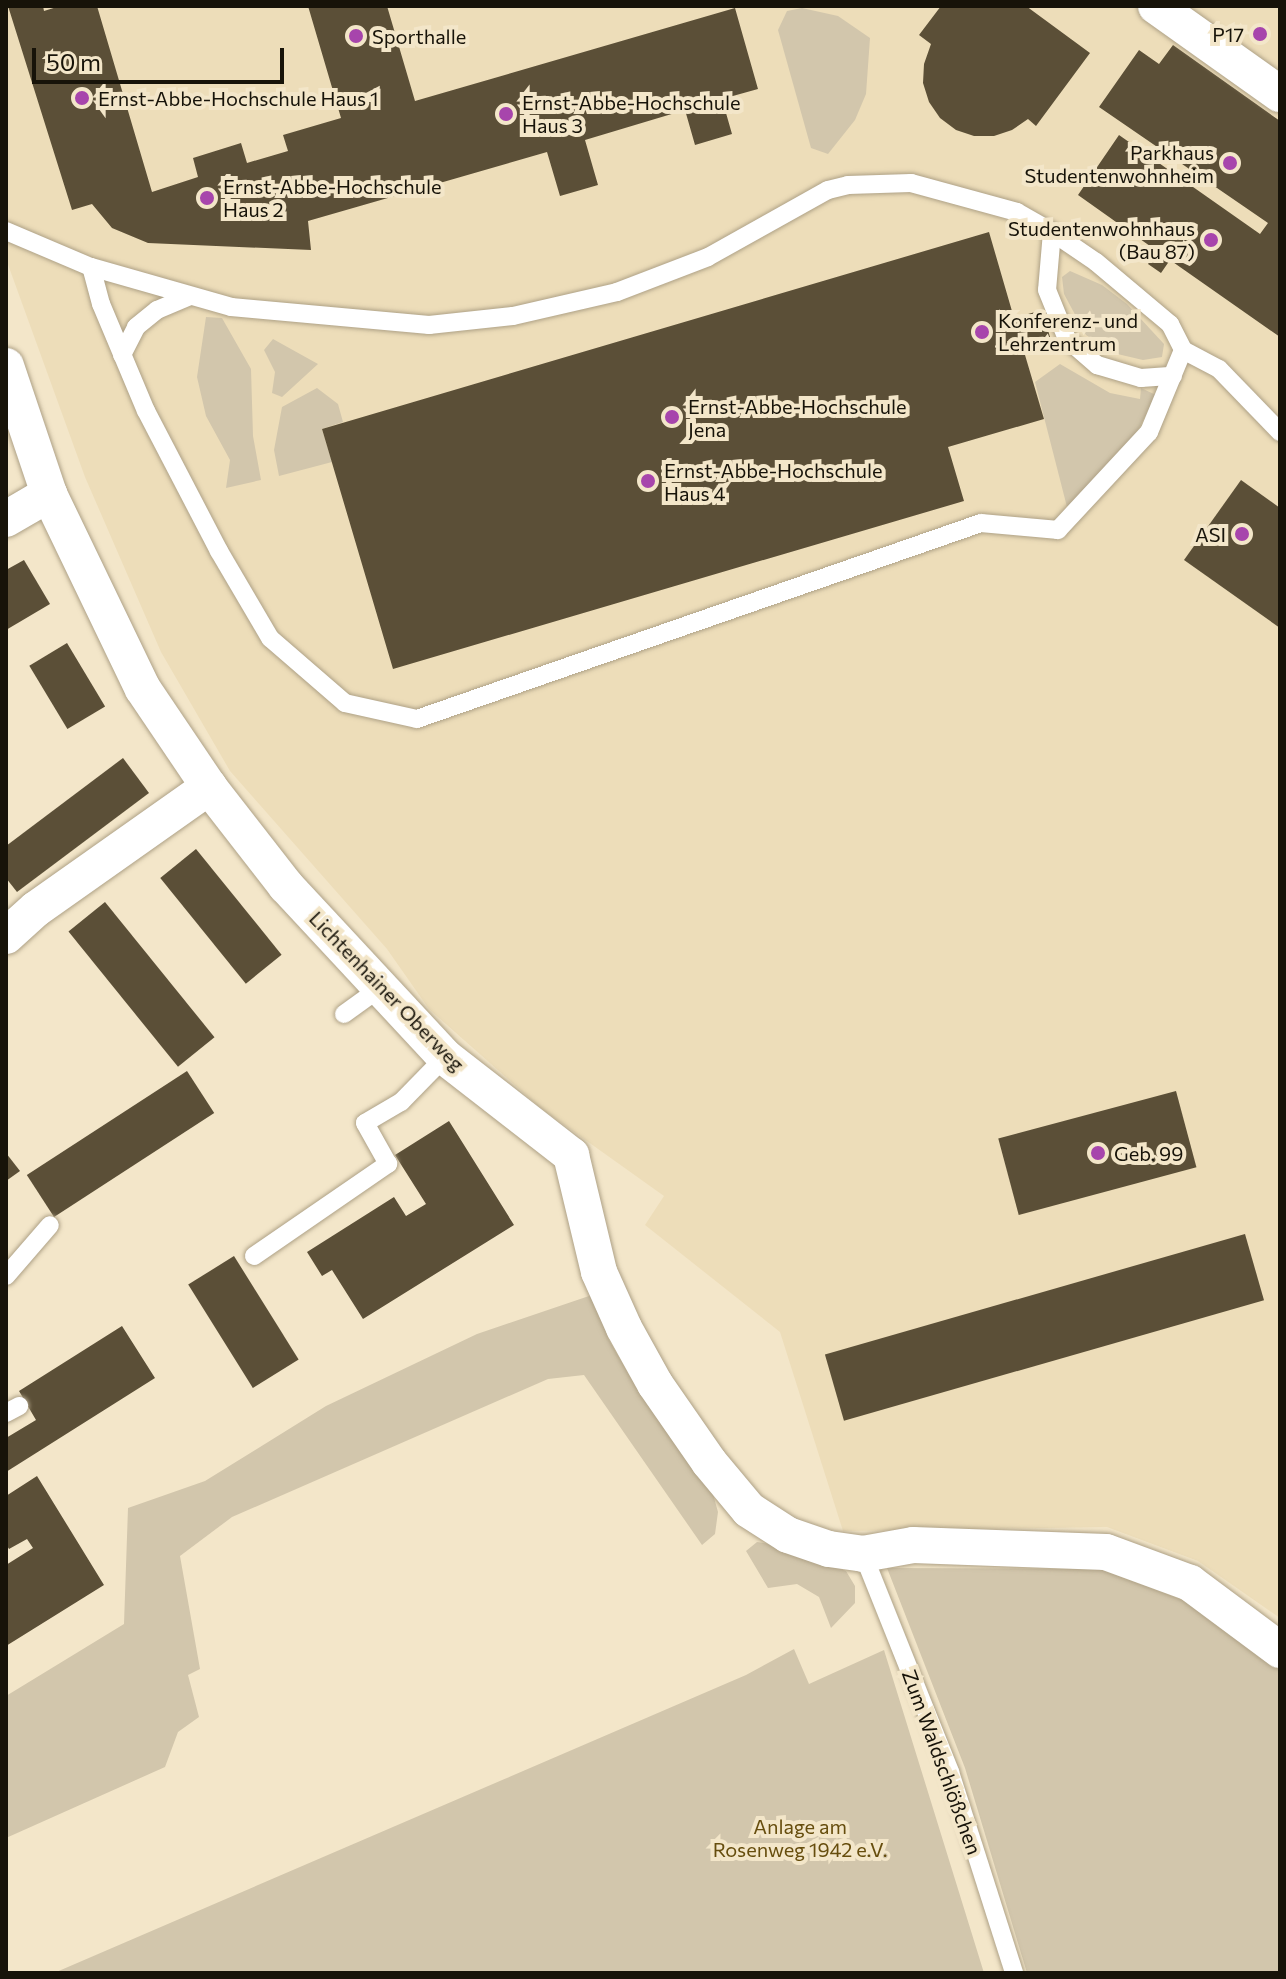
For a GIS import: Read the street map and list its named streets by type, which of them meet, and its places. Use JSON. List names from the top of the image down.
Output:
{
  "streets": {
    "street": ["Lichtenhainer Oberweg"],
    "lane": ["Zum Waldschlößchen"]
  },
  "crossings": [
    ["Lichtenhainer Oberweg", "Zum Waldschlößchen"]
  ],
  "parks": ["Anlage am Rosenweg 1942 e.V."],
  "places": [
    "P17",
    "Sporthalle",
    "Ernst-Abbe-Hochschule Haus 1",
    "Ernst-Abbe-Hochschule Haus 3",
    "Parkhaus Studentenwohnheim",
    "Ernst-Abbe-Hochschule Haus 2",
    "Studentenwohnhaus (Bau 87)",
    "Konferenz- und Lehrzentrum",
    "Ernst-Abbe-Hochschule Jena",
    "Ernst-Abbe-Hochschule Haus 4",
    "ASI",
    "Geb. 99"
  ],
  "scale_bar": "50 m"
}
